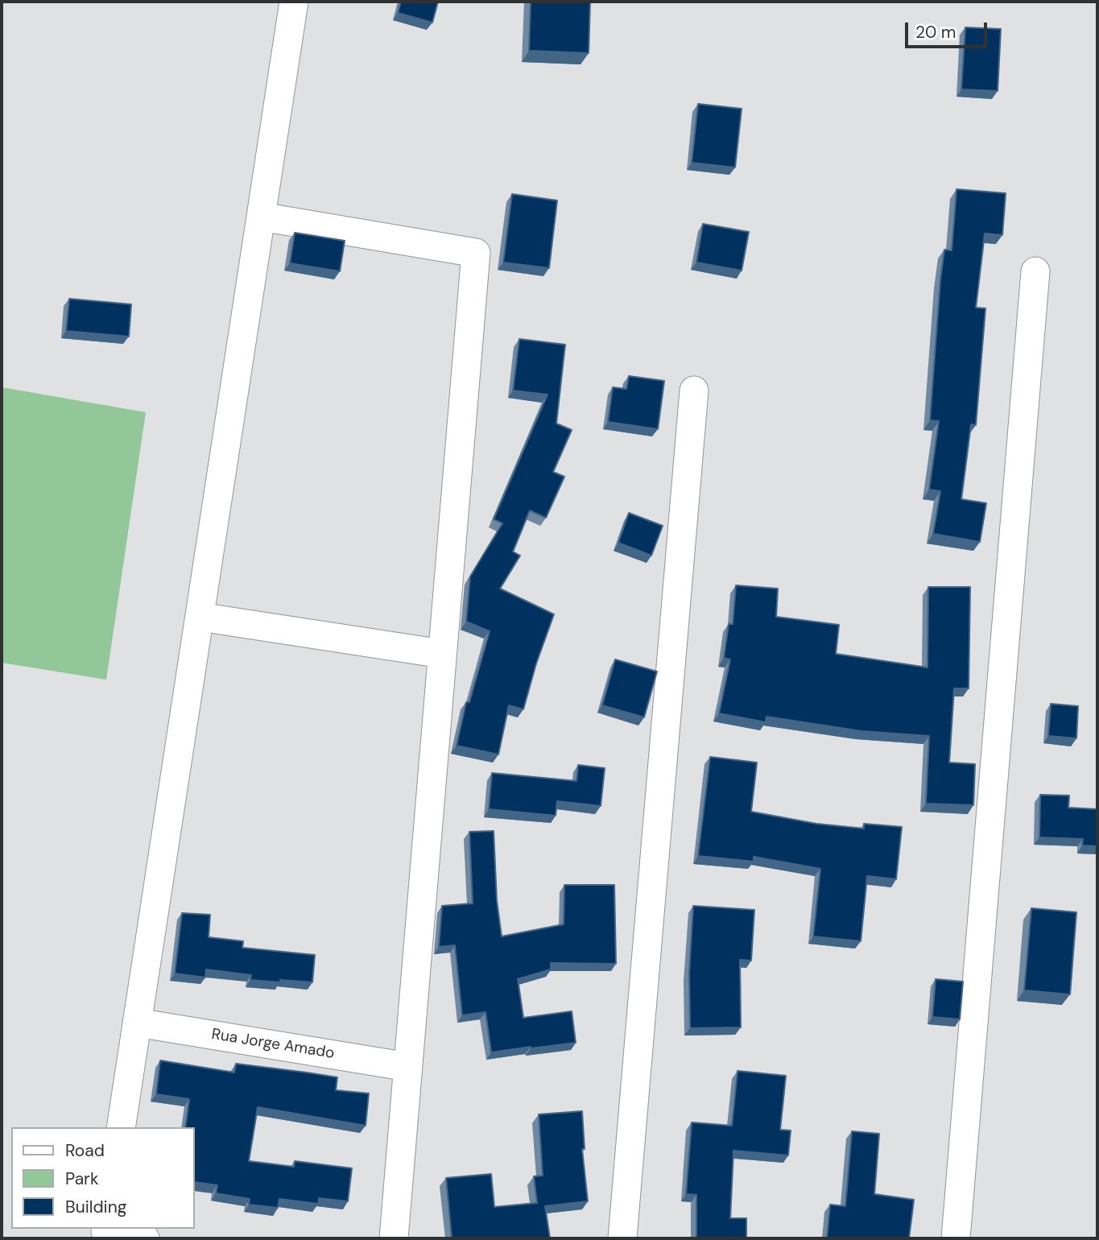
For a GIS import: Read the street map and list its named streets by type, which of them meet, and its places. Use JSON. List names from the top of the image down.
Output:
{
  "streets": {
    "street": ["Rua Jorge Amado"]
  },
  "legend": ["Road", "Park", "Building"],
  "scale_bar": "20 m"
}
